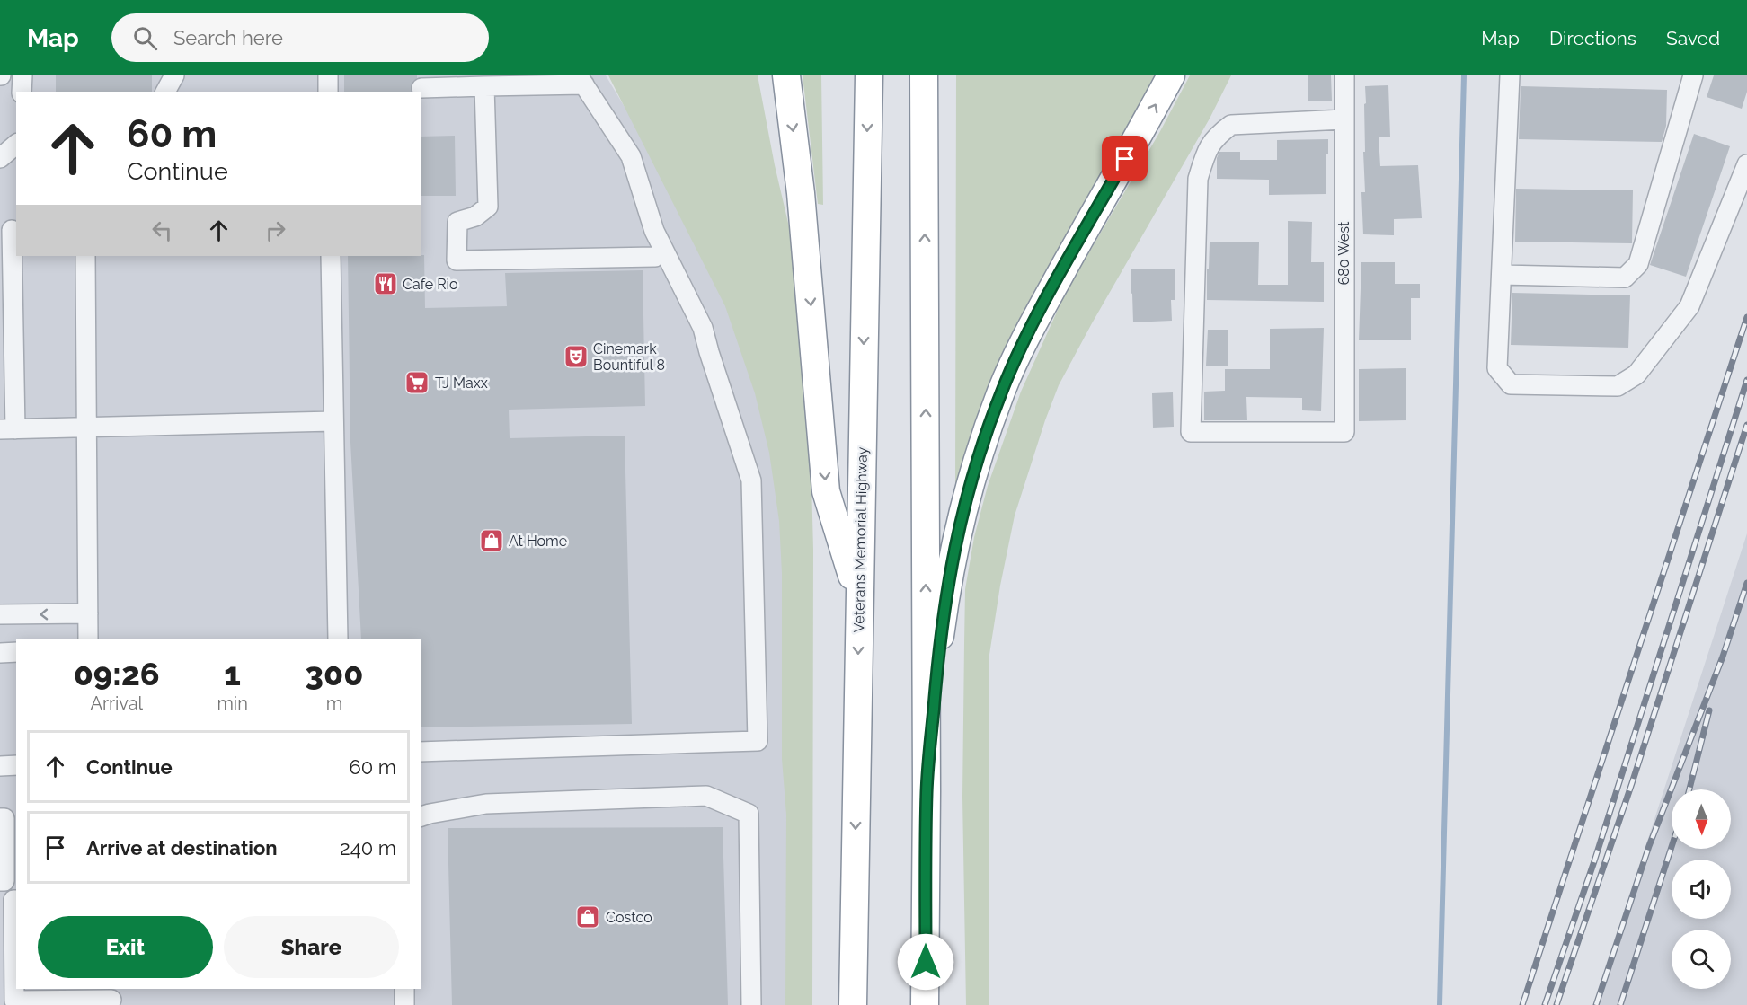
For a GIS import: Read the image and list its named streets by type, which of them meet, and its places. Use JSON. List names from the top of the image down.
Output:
{
  "streets": {
    "highway": ["Veterans Memorial Highway"],
    "lane": ["680 West"]
  },
  "places": {
    "restaurant": ["Cafe Rio"],
    "theatre": ["Cinemark Bountiful 8"],
    "supermarket": ["TJ Maxx"],
    "shop": ["At Home", "Costco"]
  },
  "north": "bottom",
  "page": {
    "header": "Map",
    "search": "Search here",
    "nav": ["Map", "Directions", "Saved"],
    "turn": ["60 m", "Continue"],
    "eta": [
      "09:26",
      "Arrival",
      "1",
      "min",
      "300",
      "m"
    ],
    "list": [
      {
        "name": "Continue",
        "value": "60 m"
      },
      {
        "name": "Arrive at destination",
        "value": "240 m"
      }
    ],
    "buttons": ["Exit", "Share"]
  }
}
